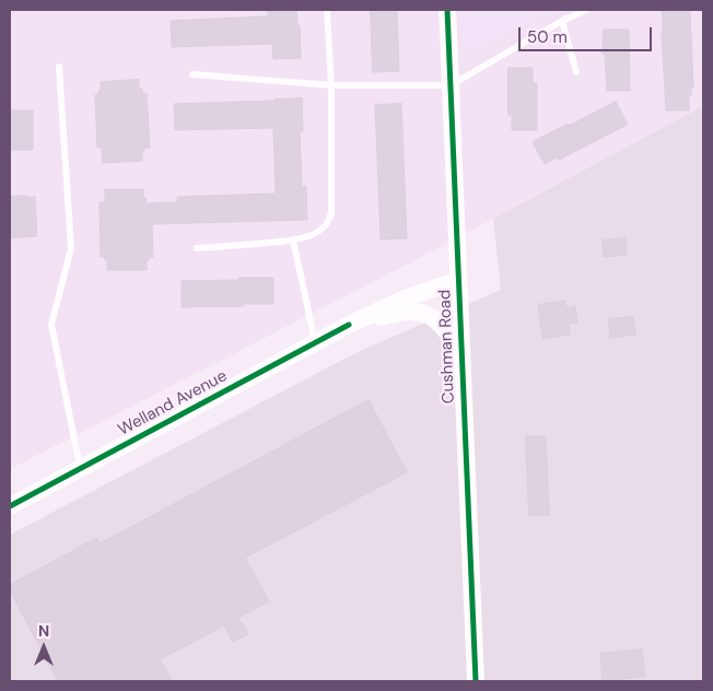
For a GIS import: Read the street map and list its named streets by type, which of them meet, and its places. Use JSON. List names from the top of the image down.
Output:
{
  "streets": {
    "street": ["Cushman Road", "Welland Avenue"]
  },
  "crossings": [
    ["Cushman Road", "Welland Avenue"]
  ],
  "scale_bar": "50 m",
  "north": "top"
}
